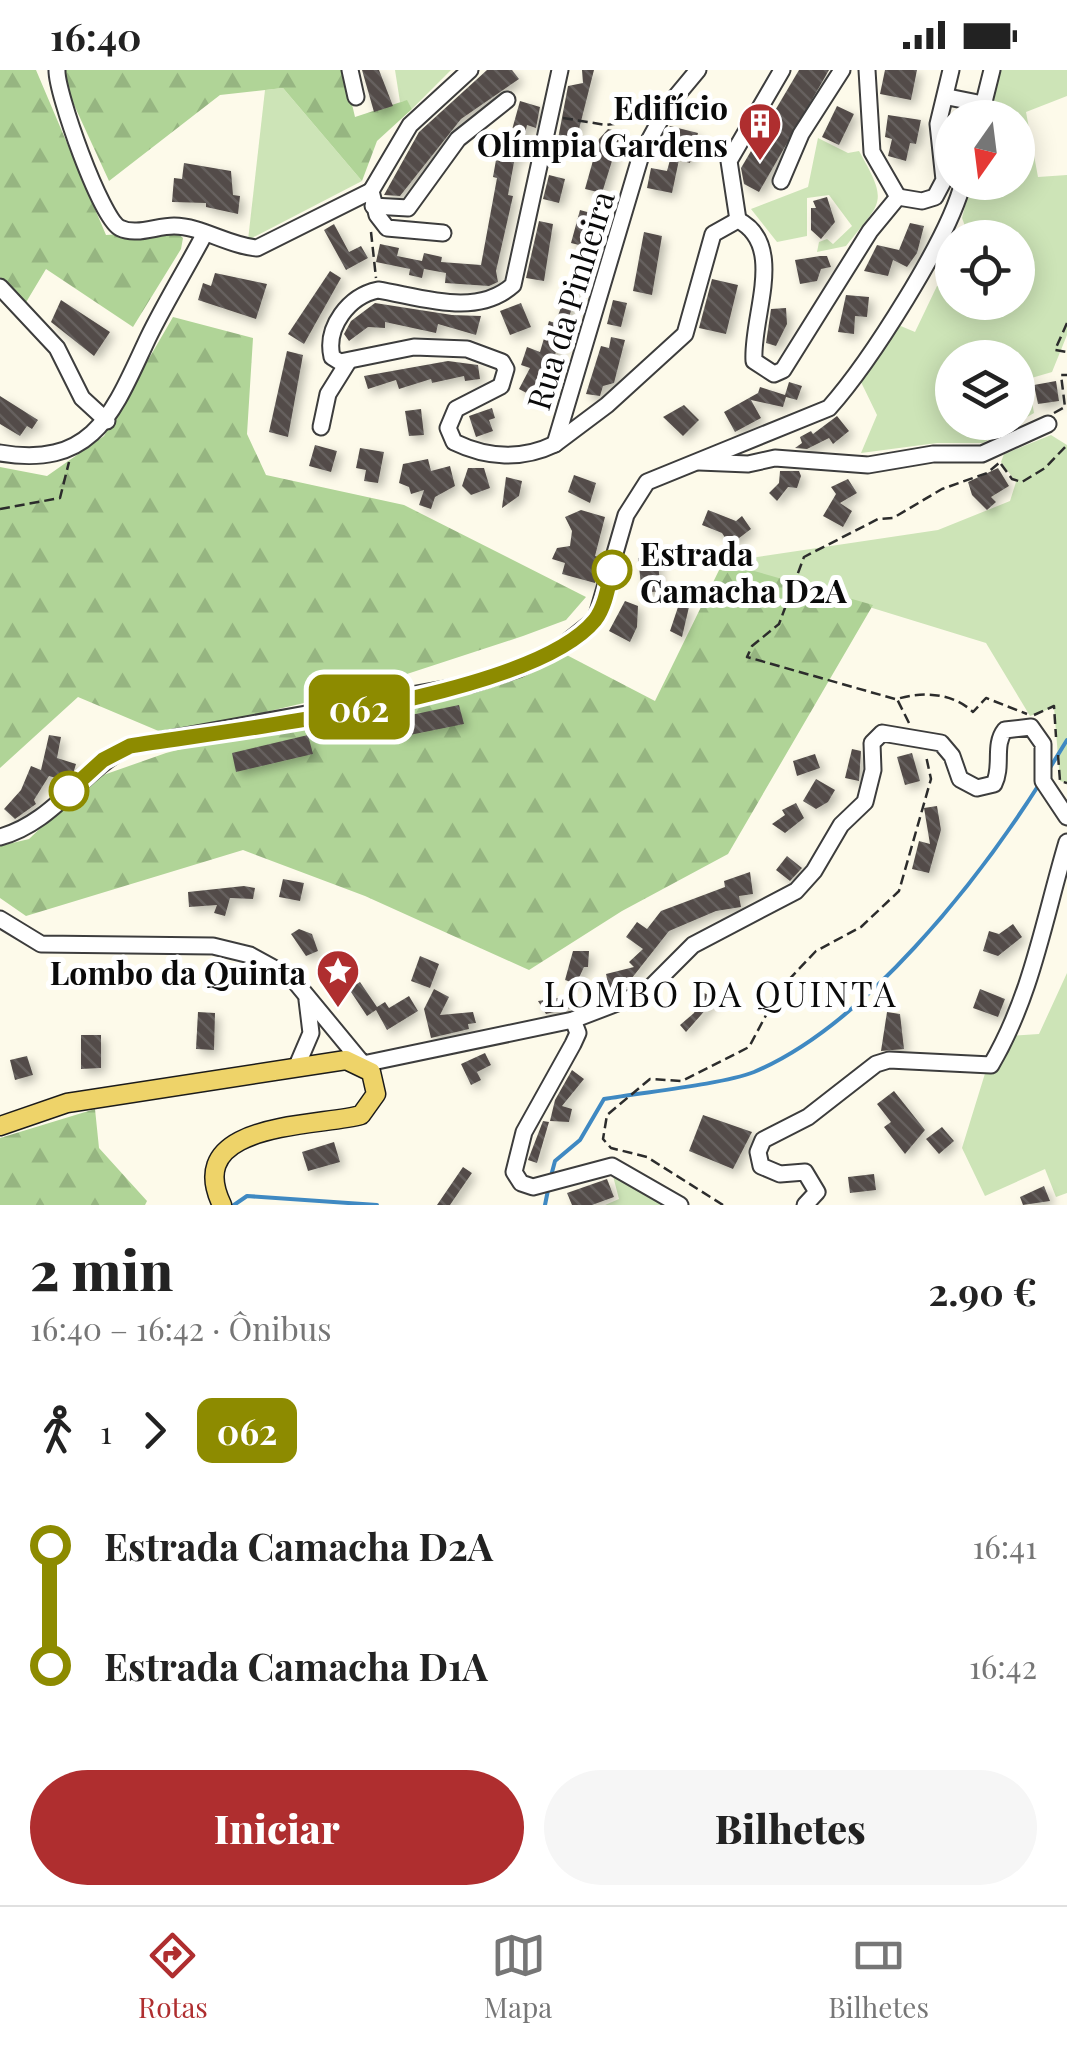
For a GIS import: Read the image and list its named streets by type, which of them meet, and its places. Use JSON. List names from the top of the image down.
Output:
{
  "streets": {
    "street": ["Rua da Pinheira"]
  },
  "districts": ["LOMBO DA QUINTA"],
  "places": {
    "building": ["Edifício Olímpia Gardens"],
    "other": ["Estrada Camacha D2A"],
    "place": ["Lombo da Quinta"]
  },
  "lines": ["bus line 062"],
  "north": "bottom",
  "page": {
    "status": "16:40",
    "on_map": "062",
    "heading": ["2 min", "16:40 – 16:42 · Ônibus", "2.90 €"],
    "legs": ["1", "062"],
    "list": [
      {
        "name": "Estrada Camacha D2A",
        "value": "16:41"
      },
      {
        "name": "Estrada Camacha D1A",
        "value": "16:42"
      }
    ],
    "buttons": ["Iniciar", "Bilhetes"],
    "tabs": ["Rotas", "Mapa", "Bilhetes"]
  }
}
